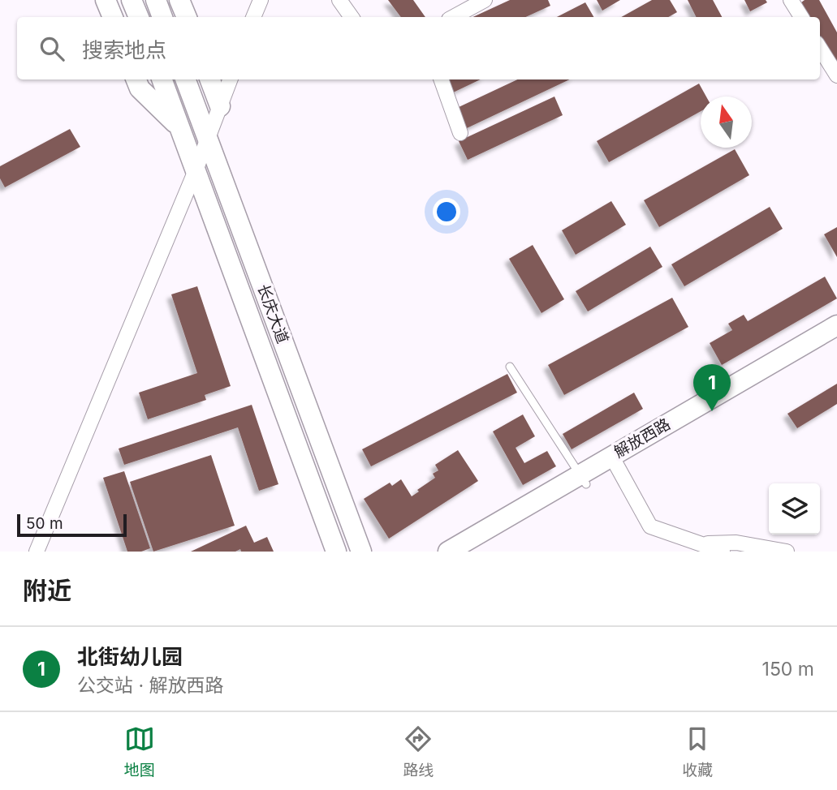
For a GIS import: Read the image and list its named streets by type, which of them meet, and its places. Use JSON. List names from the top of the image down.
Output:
{
  "streets": {
    "main road": ["长庆大道", "解放西路"]
  },
  "scale_bar": "50 m",
  "north": "top",
  "page": {
    "search": "搜索地点",
    "pins": "1",
    "scale": "50 m",
    "heading": "附近",
    "list": [
      {
        "mark": "1",
        "name": "北街幼儿园",
        "note": "公交站 · 解放西路",
        "value": "150 m"
      }
    ],
    "nav": ["地图", "路线", "收藏"]
  }
}
